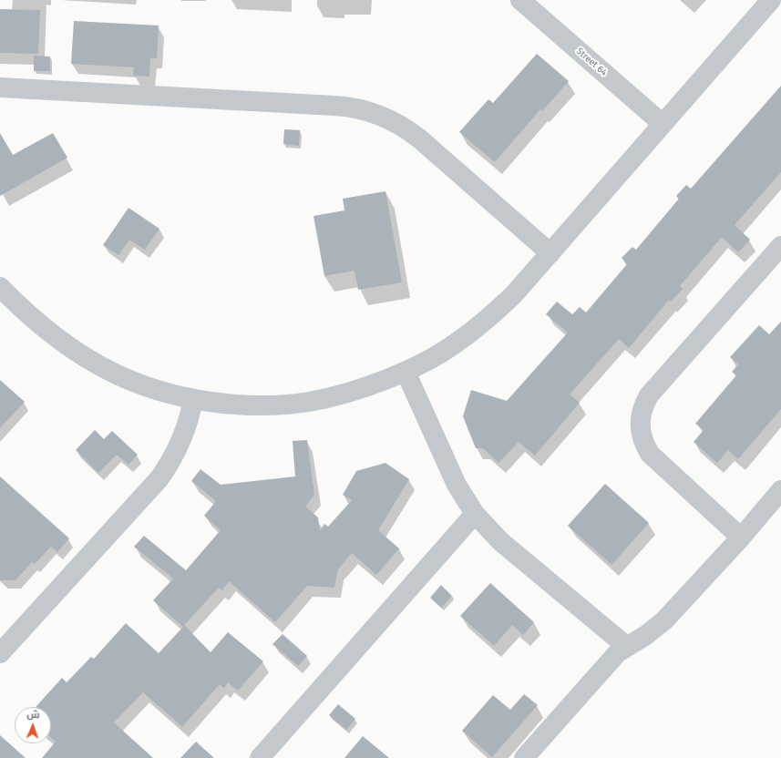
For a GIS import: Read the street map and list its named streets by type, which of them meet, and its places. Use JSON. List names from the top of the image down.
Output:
{
  "streets": {
    "street": ["Street 64"]
  },
  "north": "top"
}
